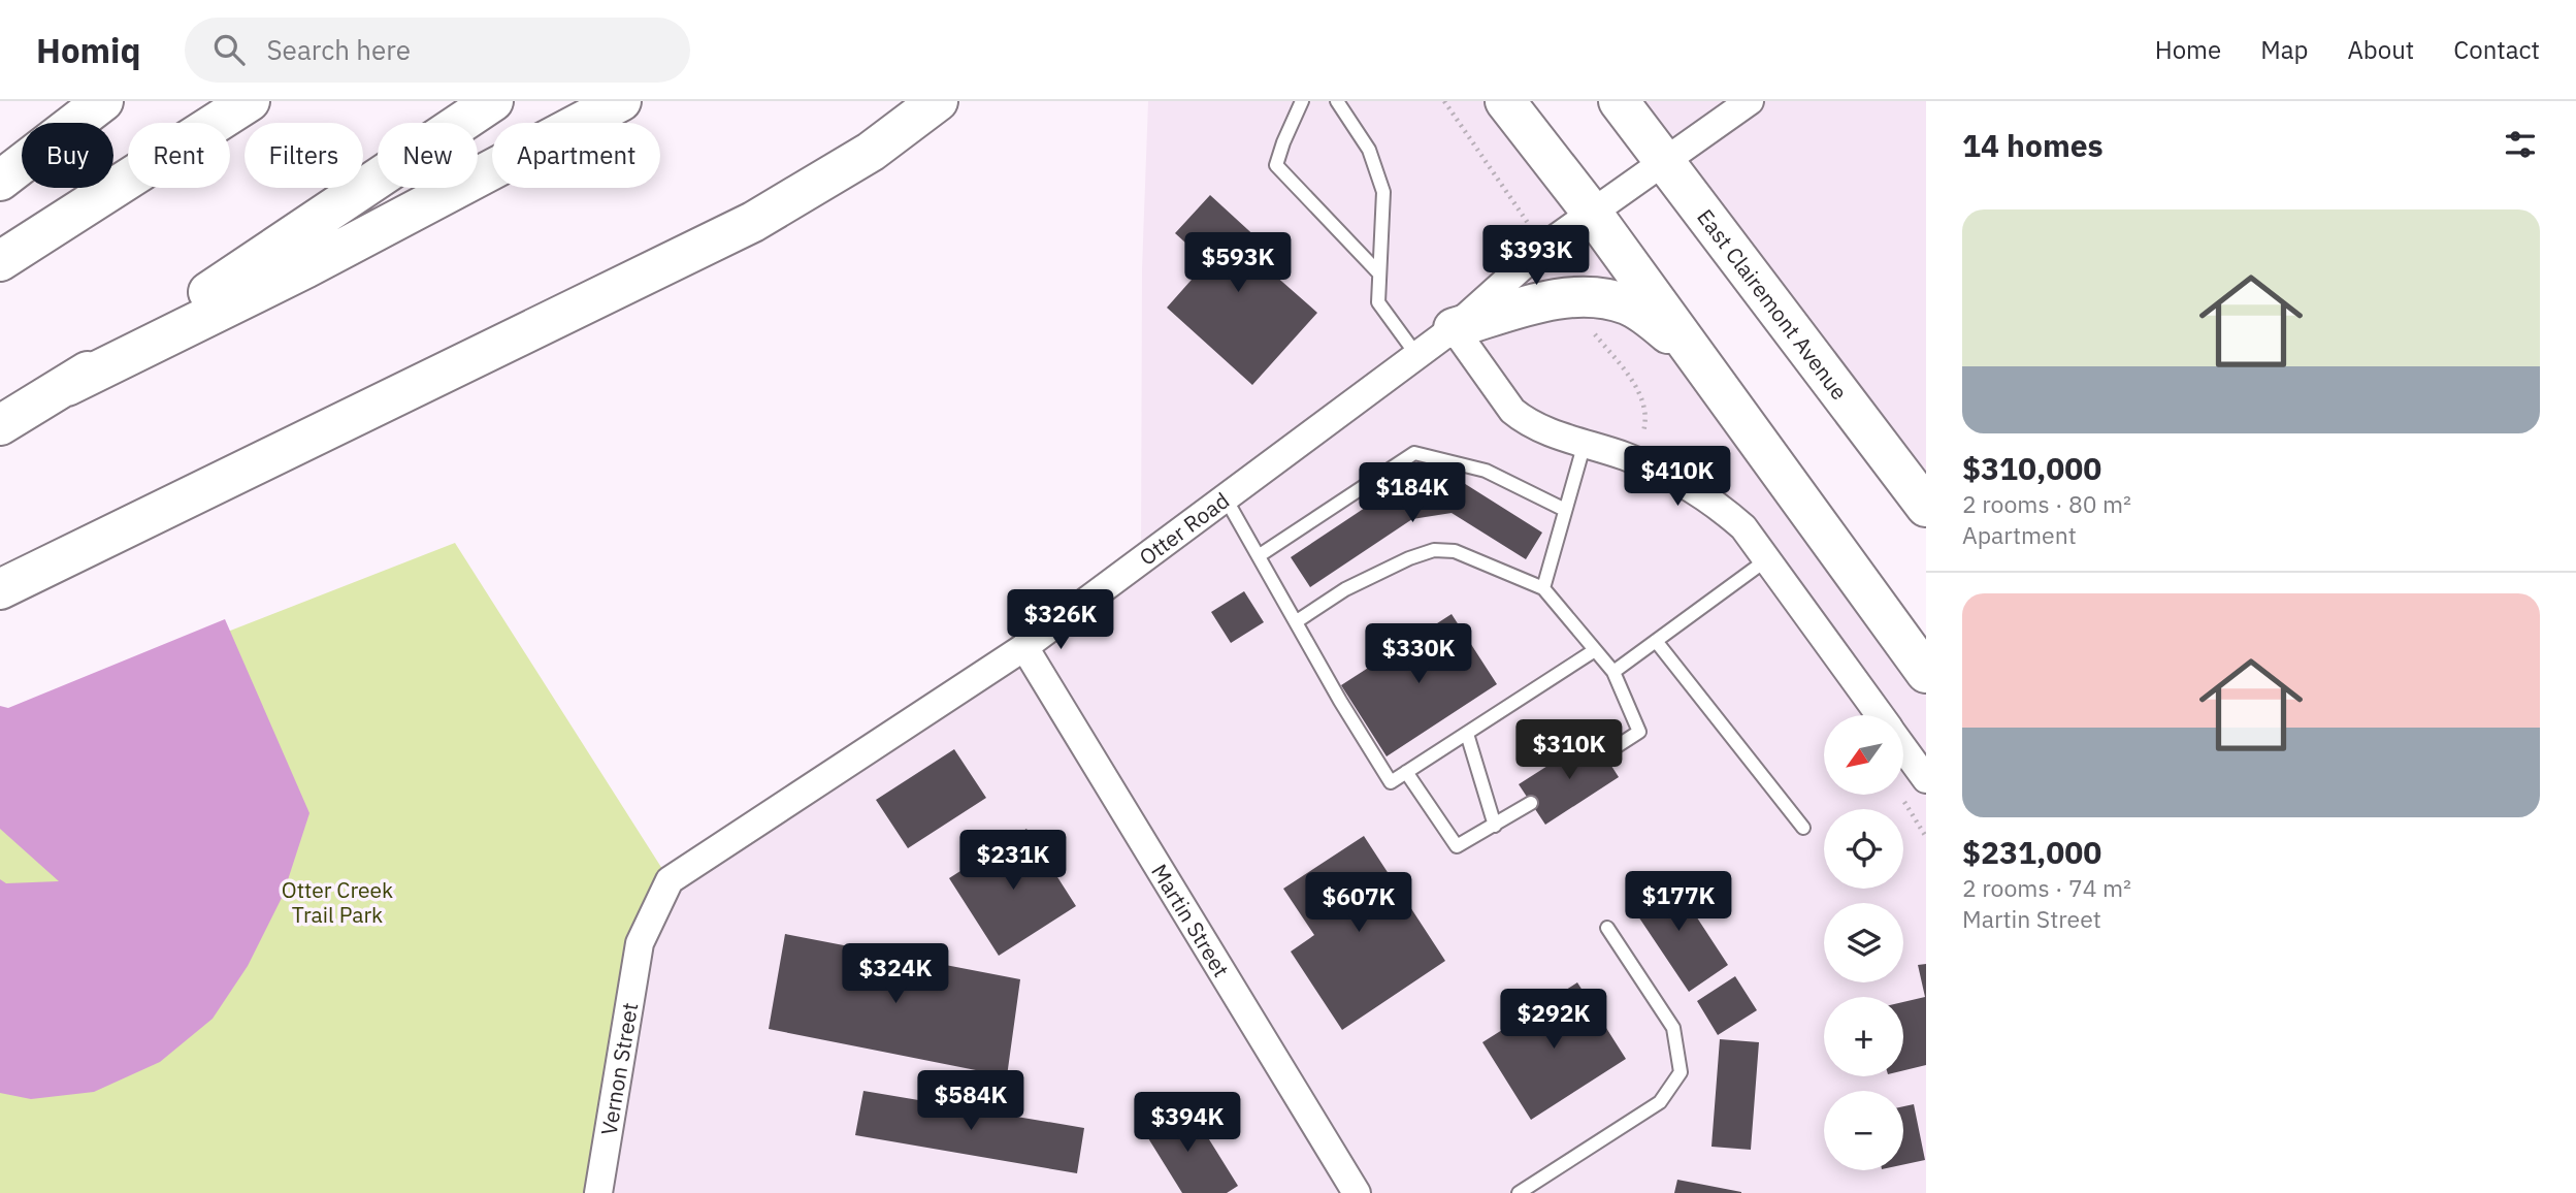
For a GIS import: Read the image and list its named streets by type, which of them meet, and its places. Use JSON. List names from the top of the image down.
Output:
{
  "streets": {
    "main road": ["East Clairemont Avenue"],
    "street": ["Otter Road", "Martin Street", "Vernon Street"]
  },
  "crossings": [
    ["East Clairemont Avenue", "Otter Road"],
    ["Otter Road", "Martin Street"],
    ["Otter Road", "Vernon Street"]
  ],
  "parks": ["Otter Creek Trail Park"],
  "north": "bottom left",
  "page": {
    "header": "Homiq",
    "search": "Search here",
    "nav": [
      "Home",
      "Map",
      "About",
      "Contact"
    ],
    "heading": "14 homes",
    "chip": [
      "Buy",
      "Rent",
      "Filters",
      "New",
      "Apartment"
    ],
    "list": [
      {
        "name": "$310,000",
        "note": "2 rooms · 80 m² · Apartment"
      },
      {
        "name": "$231,000",
        "note": "2 rooms · 74 m² · Martin Street"
      }
    ],
    "price": [
      "$393K",
      "$593K",
      "$410K",
      "$184K",
      "$326K",
      "$330K",
      "$310K",
      "$231K",
      "$177K",
      "$607K",
      "$324K",
      "$292K",
      "$584K",
      "$394K"
    ],
    "map_buttons": ["+", "−"]
  }
}
